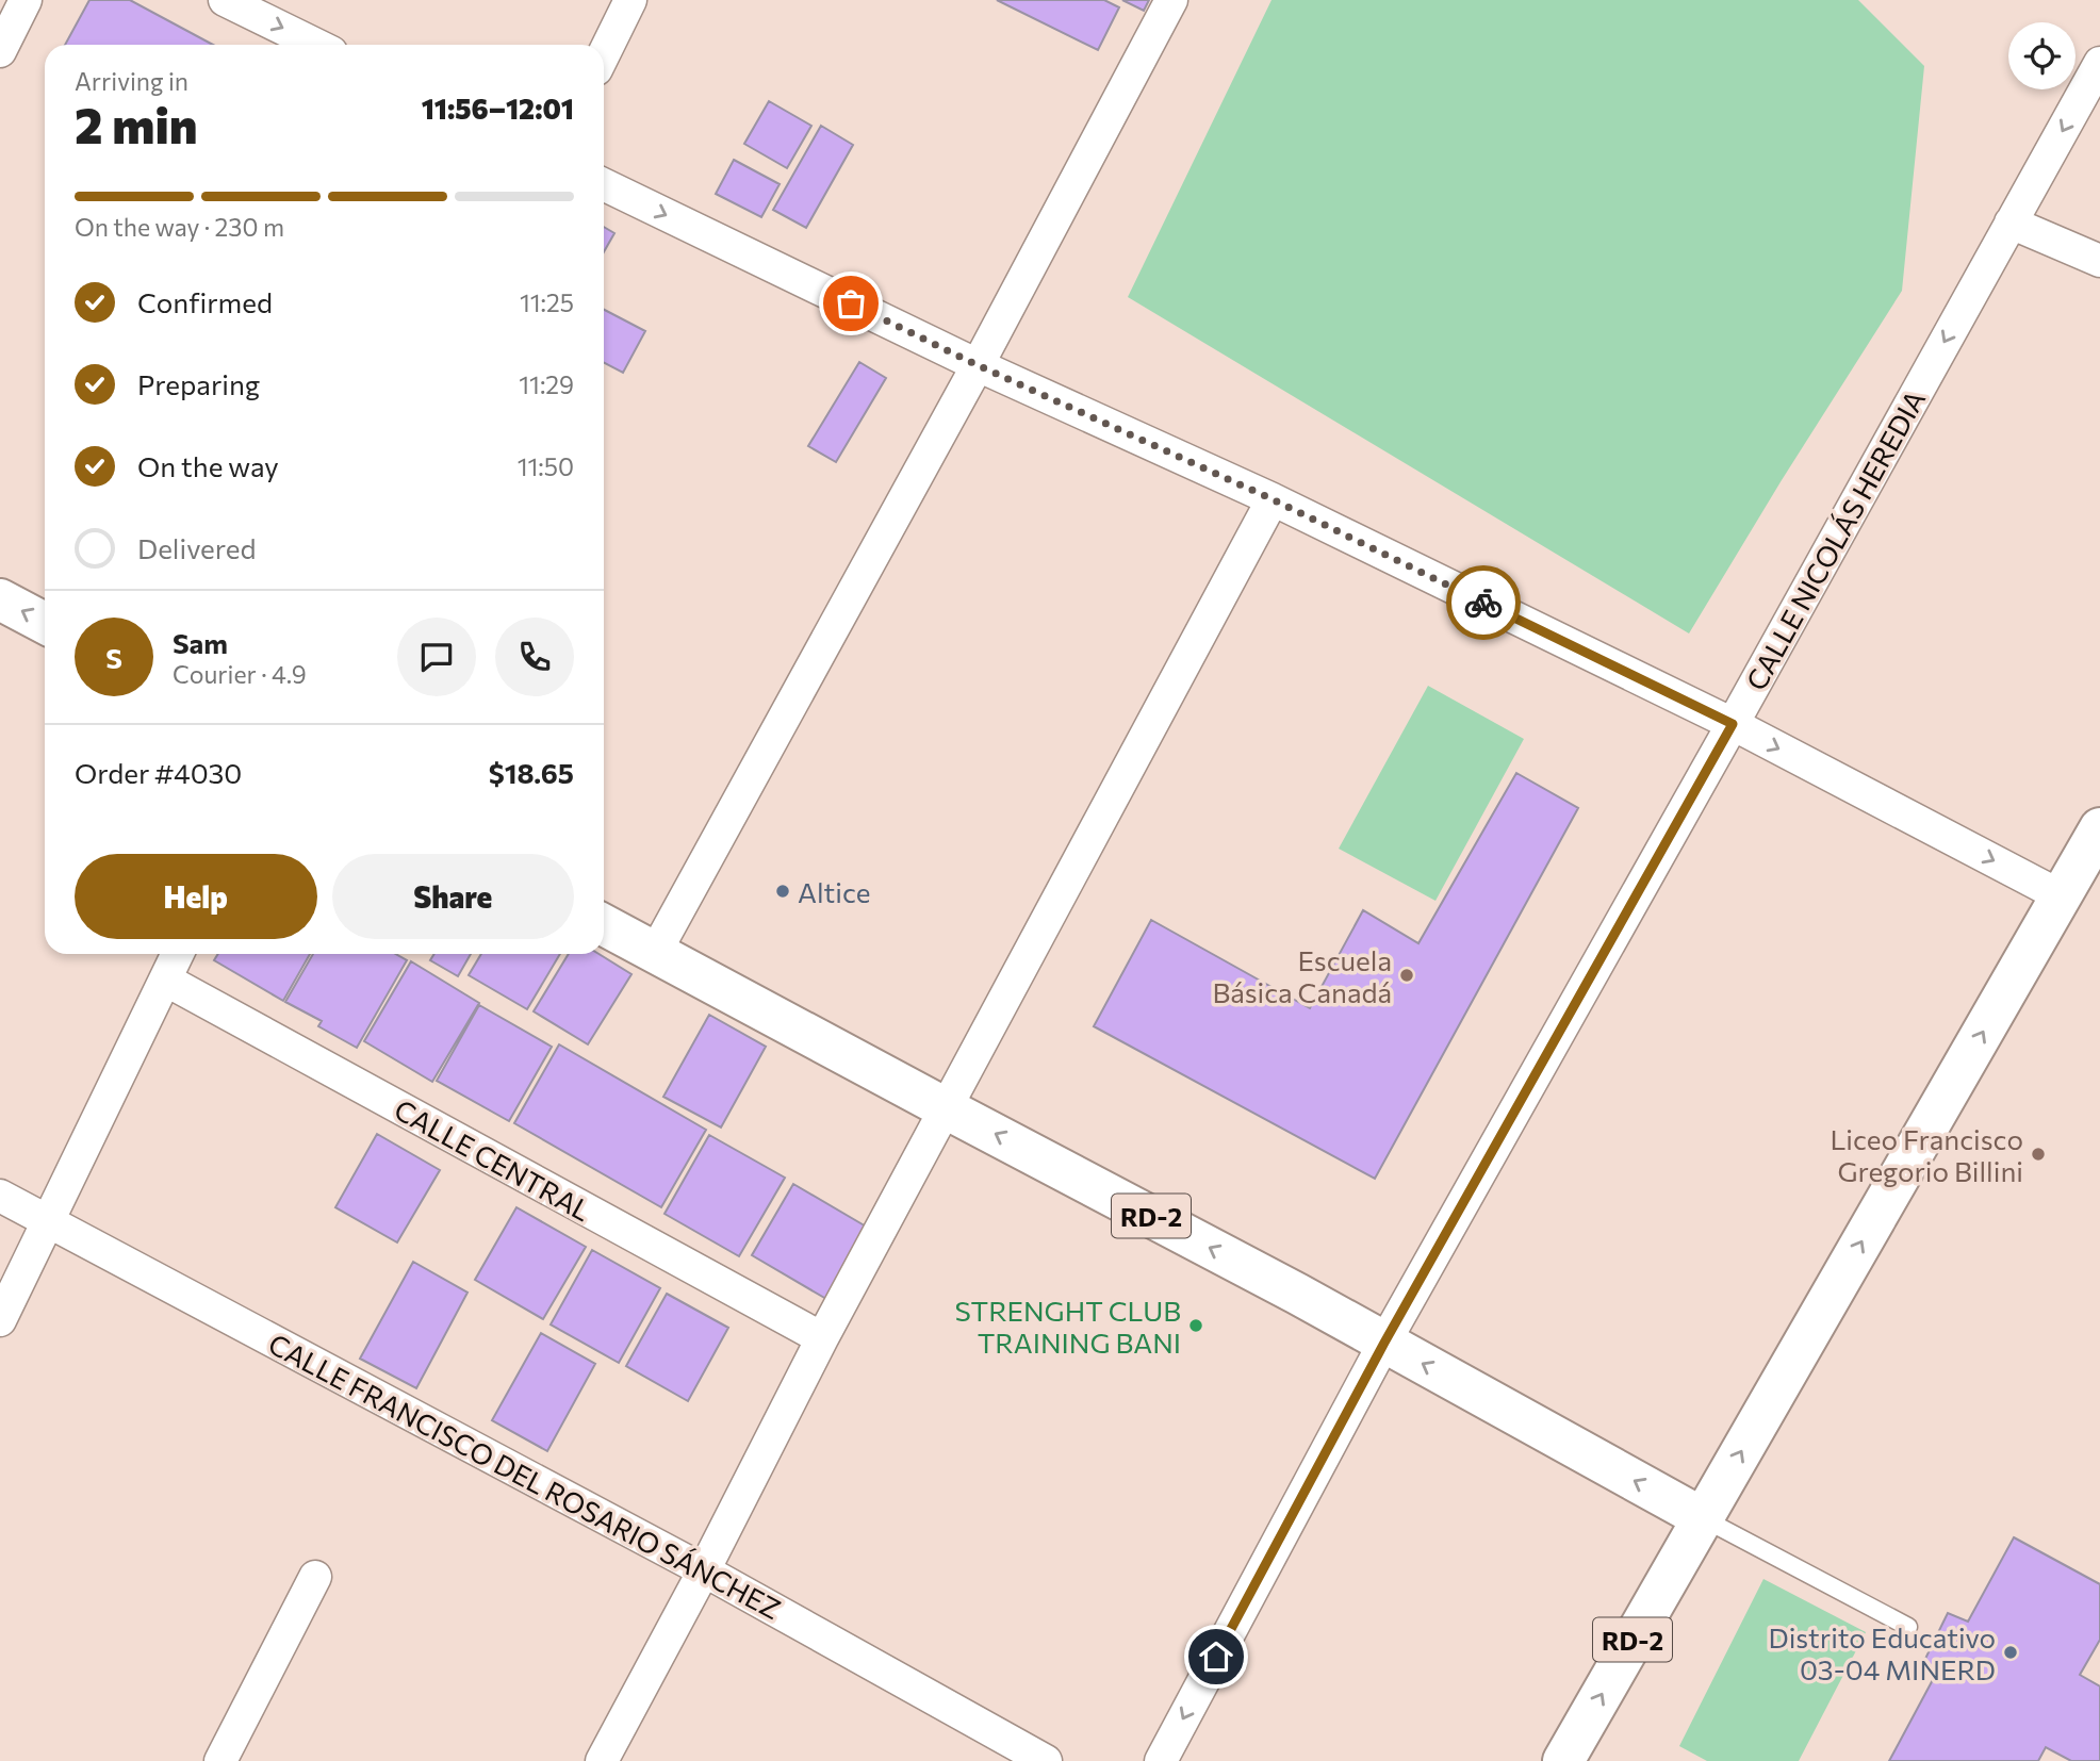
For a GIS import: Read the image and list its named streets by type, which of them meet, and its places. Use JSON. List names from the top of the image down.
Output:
{
  "streets": {
    "main road": ["RD-2"],
    "street": ["CALLE NICOLÁS HEREDIA", "CALLE CENTRAL", "CALLE FRANCISCO DEL ROSARIO SÁNCHEZ"]
  },
  "crossings": [
    ["CALLE NICOLÁS HEREDIA", "RD-2"]
  ],
  "one_way": ["CALLE NICOLÁS HEREDIA"],
  "places": [
    "Altice",
    "Escuela Básica Canadá",
    "Liceo Francisco Gregorio Billini",
    "STRENGHT CLUB TRAINING BANI",
    "Distrito Educativo 03-04 MINERD"
  ],
  "page": {
    "heading": ["2 min", "Arriving in", "11:56–12:01"],
    "panel": [
      "Sam",
      "Courier · 4.9",
      "Order #4030",
      "$18.65"
    ],
    "bar": "On the way · 230 m",
    "list": [
      ["Confirmed", "11:25"],
      ["Preparing", "11:29"],
      ["On the way", "11:50"],
      "Delivered"
    ],
    "round": "S",
    "buttons": ["Help", "Share"]
  }
}
